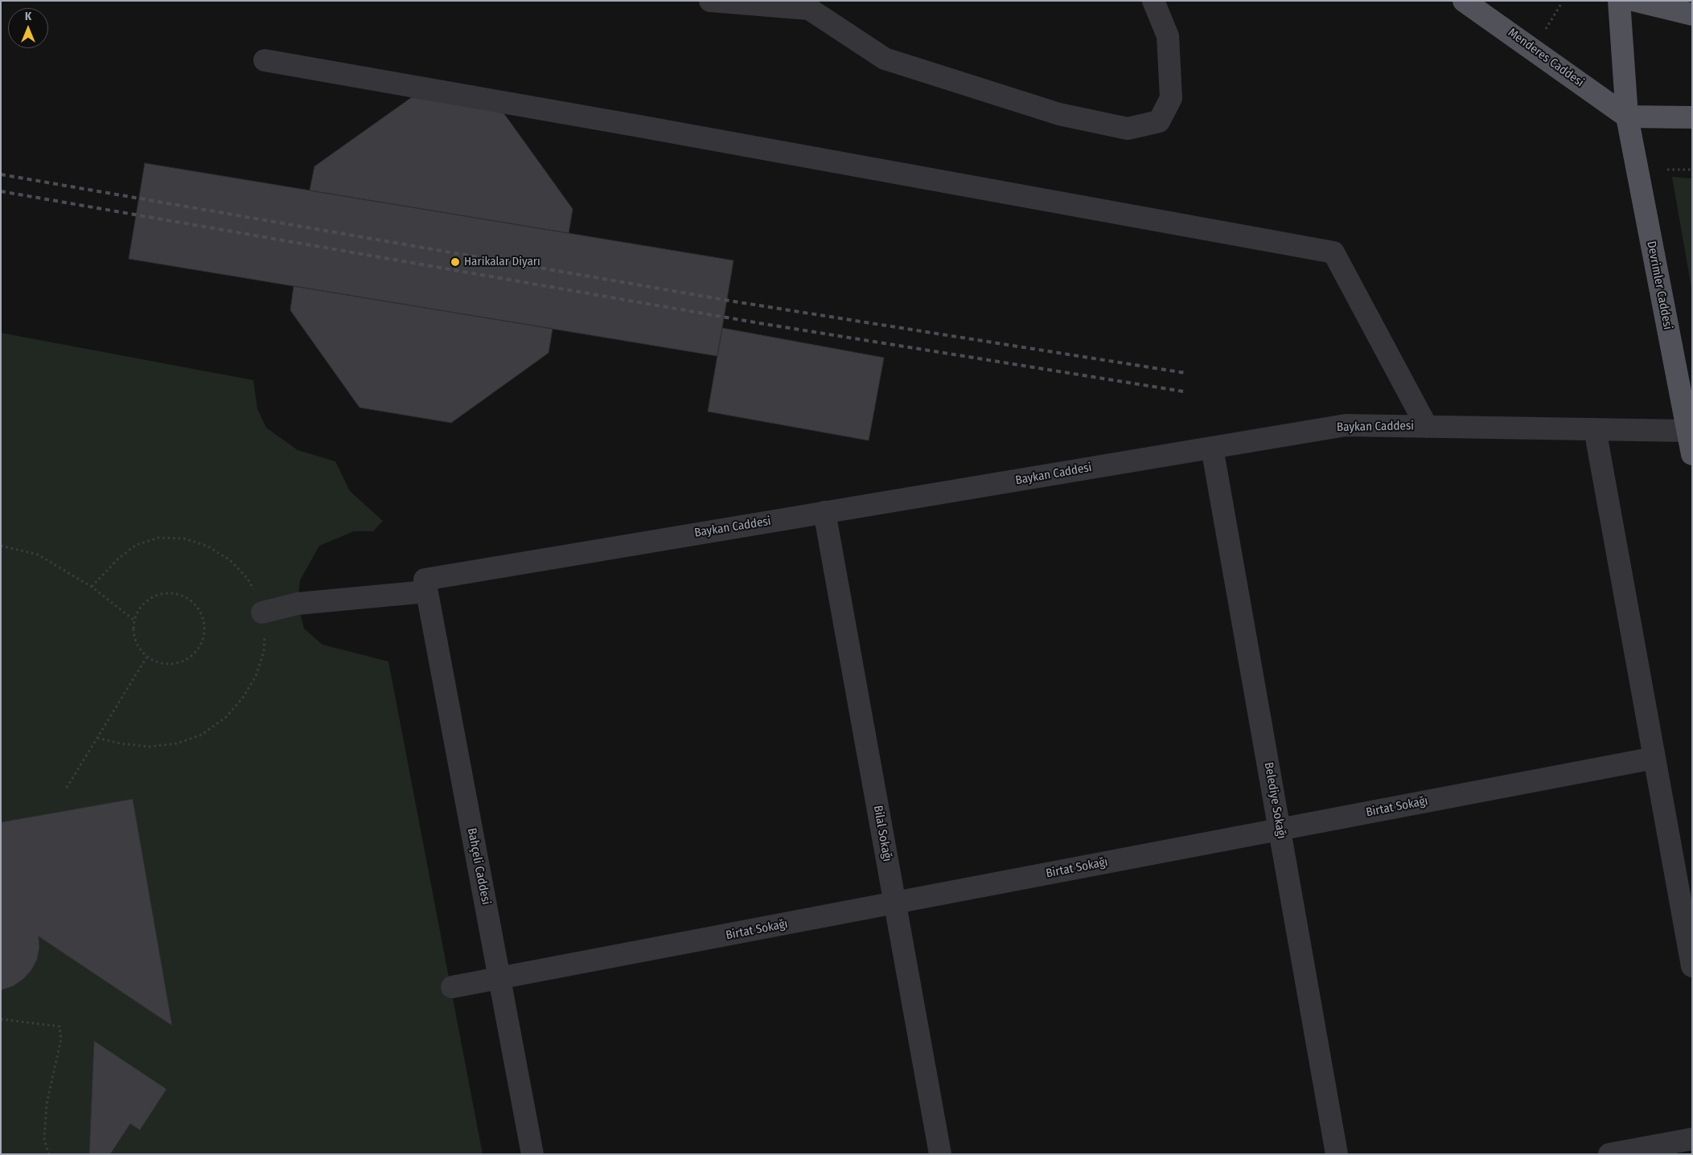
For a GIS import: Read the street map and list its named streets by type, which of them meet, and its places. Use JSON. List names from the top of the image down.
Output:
{
  "streets": {
    "main road": ["Menderes Caddesi", "Devrimler Caddesi"],
    "street": [
      "Baykan Caddesi",
      "Belediye Sokağı",
      "Birtat Sokağı",
      "Bilal Sokağı",
      "Bahçeli Caddesi"
    ]
  },
  "crossings": [
    ["Menderes Caddesi", "Devrimler Caddesi"],
    ["Devrimler Caddesi", "Baykan Caddesi"],
    ["Baykan Caddesi", "Belediye Sokağı"],
    ["Baykan Caddesi", "Bilal Sokağı"],
    ["Baykan Caddesi", "Bahçeli Caddesi"],
    ["Belediye Sokağı", "Birtat Sokağı"],
    ["Birtat Sokağı", "Bilal Sokağı"],
    ["Birtat Sokağı", "Bahçeli Caddesi"]
  ],
  "places": ["Harikalar Diyarı"],
  "north": "top"
}
